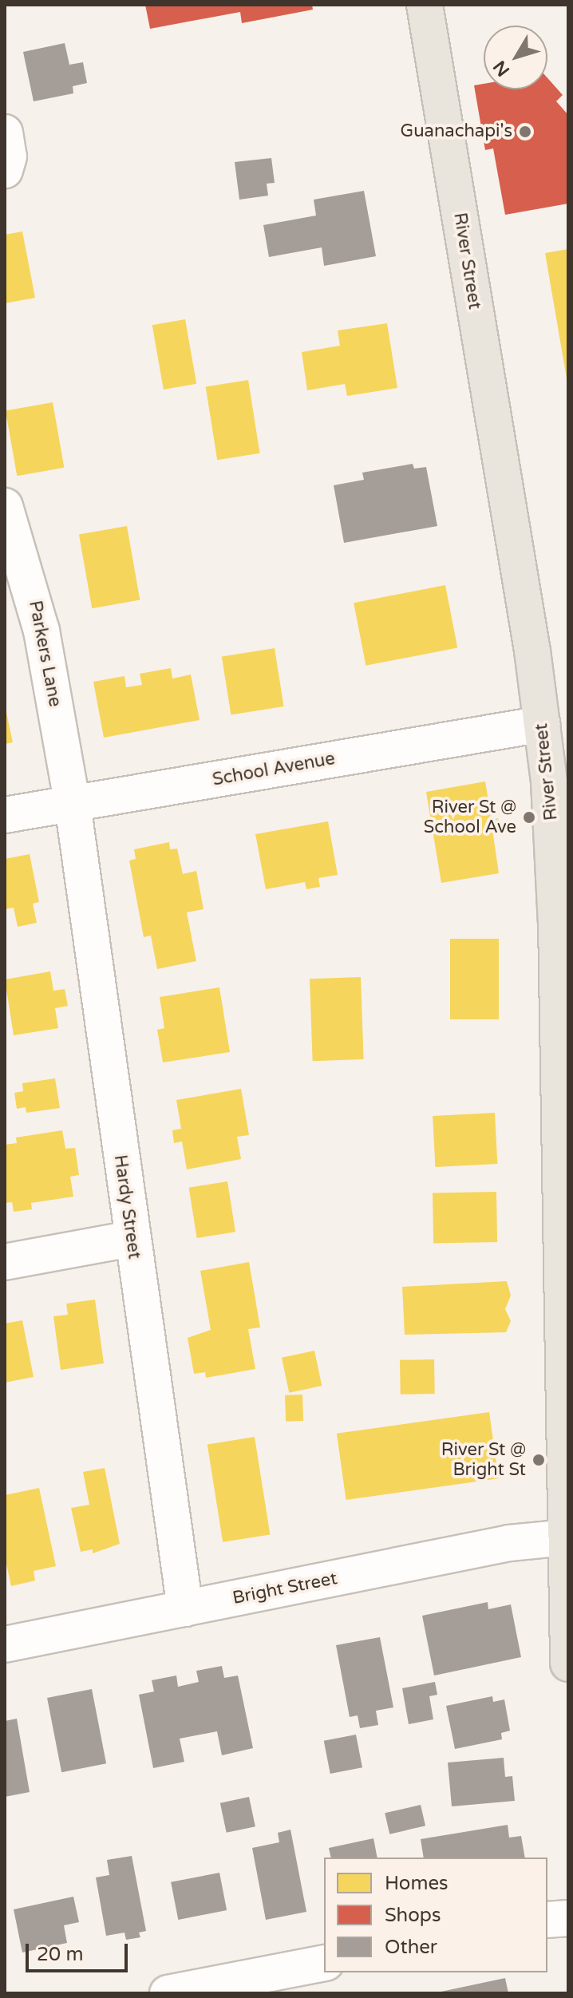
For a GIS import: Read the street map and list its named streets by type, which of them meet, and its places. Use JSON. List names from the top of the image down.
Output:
{
  "streets": {
    "main road": ["River Street"],
    "street": [
      "Parkers Lane",
      "School Avenue",
      "Hardy Street",
      "Bright Street"
    ]
  },
  "crossings": [
    ["River Street", "School Avenue"],
    ["River Street", "Bright Street"],
    ["Parkers Lane", "School Avenue"],
    ["Parkers Lane", "Hardy Street"],
    ["School Avenue", "Hardy Street"],
    ["Hardy Street", "Bright Street"]
  ],
  "places": ["Guanachapi's", "River St @ School Ave", "River St @ Bright St"],
  "legend": ["Homes", "Shops", "Other"],
  "scale_bar": "20 m",
  "north": "bottom left"
}
